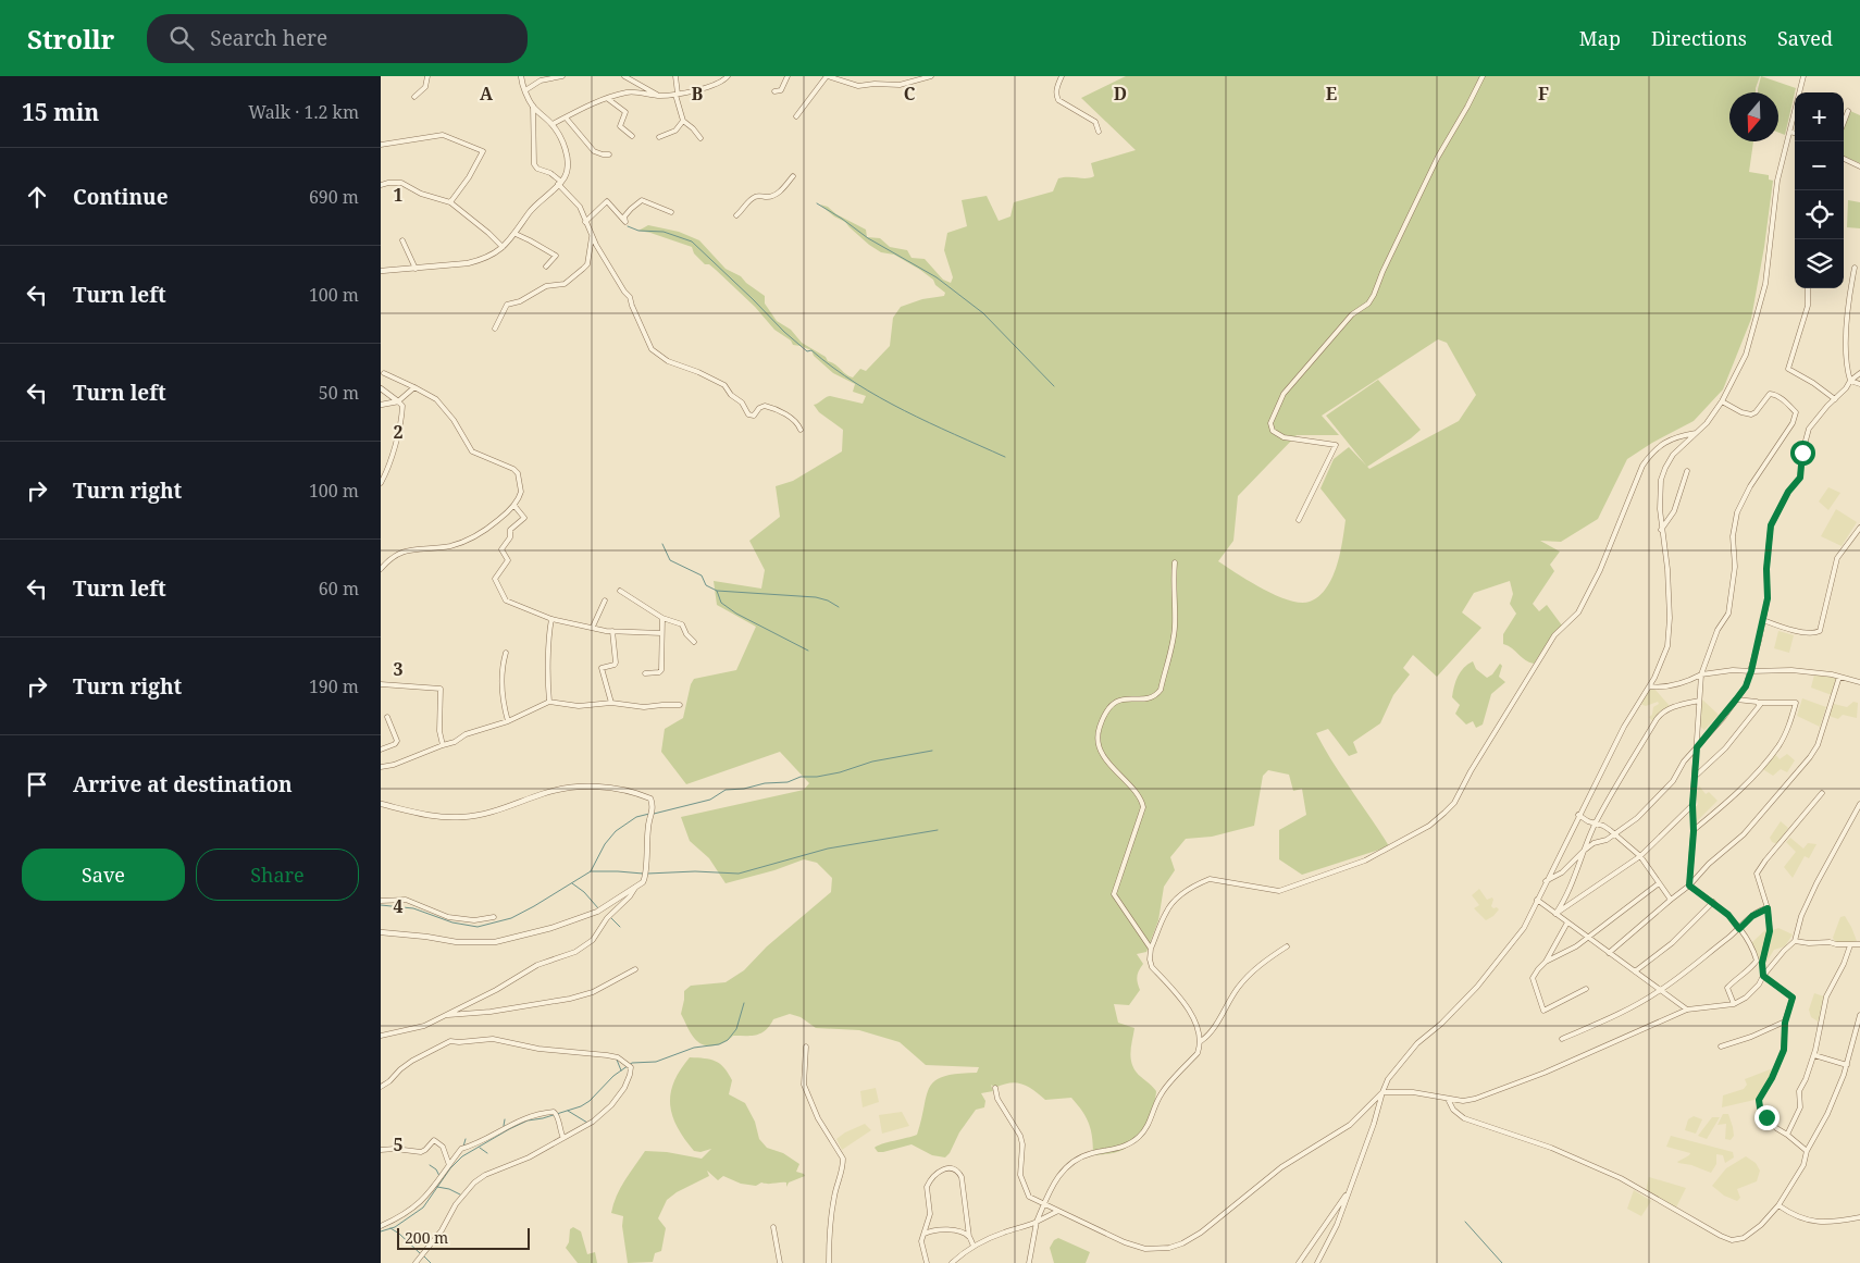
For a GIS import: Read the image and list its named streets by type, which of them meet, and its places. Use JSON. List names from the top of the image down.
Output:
{
  "scale_bar": "200 m",
  "north": "bottom",
  "page": {
    "header": "Strollr",
    "search": "Search here",
    "nav": ["Map", "Directions", "Saved"],
    "heading": ["15 min", "Walk · 1.2 km"],
    "map_buttons": ["+", "−"],
    "list": [
      ["Continue", "690 m"],
      ["Turn left", "100 m"],
      ["Turn left", "50 m"],
      ["Turn right", "100 m"],
      ["Turn left", "60 m"],
      ["Turn right", "190 m"],
      "Arrive at destination"
    ],
    "buttons": ["Save", "Share"],
    "scale": "200 m"
  },
  "grid": {
    "columns": [
      "A",
      "B",
      "C",
      "D",
      "E",
      "F"
    ],
    "rows": [
      "1",
      "2",
      "3",
      "4",
      "5"
    ]
  }
}
